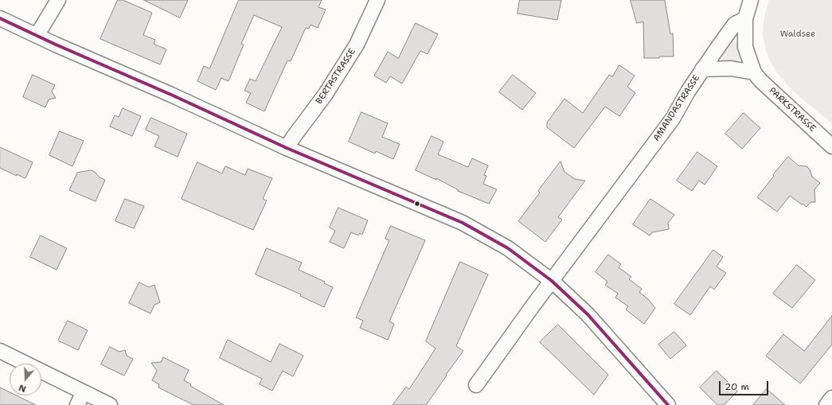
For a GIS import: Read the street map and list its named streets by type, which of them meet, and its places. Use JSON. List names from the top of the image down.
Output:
{
  "streets": {
    "street": ["BERTASTRASSE", "AMANDASTRASSE", "PARKSTRASSE"]
  },
  "crossings": [
    ["AMANDASTRASSE", "PARKSTRASSE"]
  ],
  "parks": ["Waldsee"],
  "scale_bar": "20 m",
  "north": "bottom"
}
